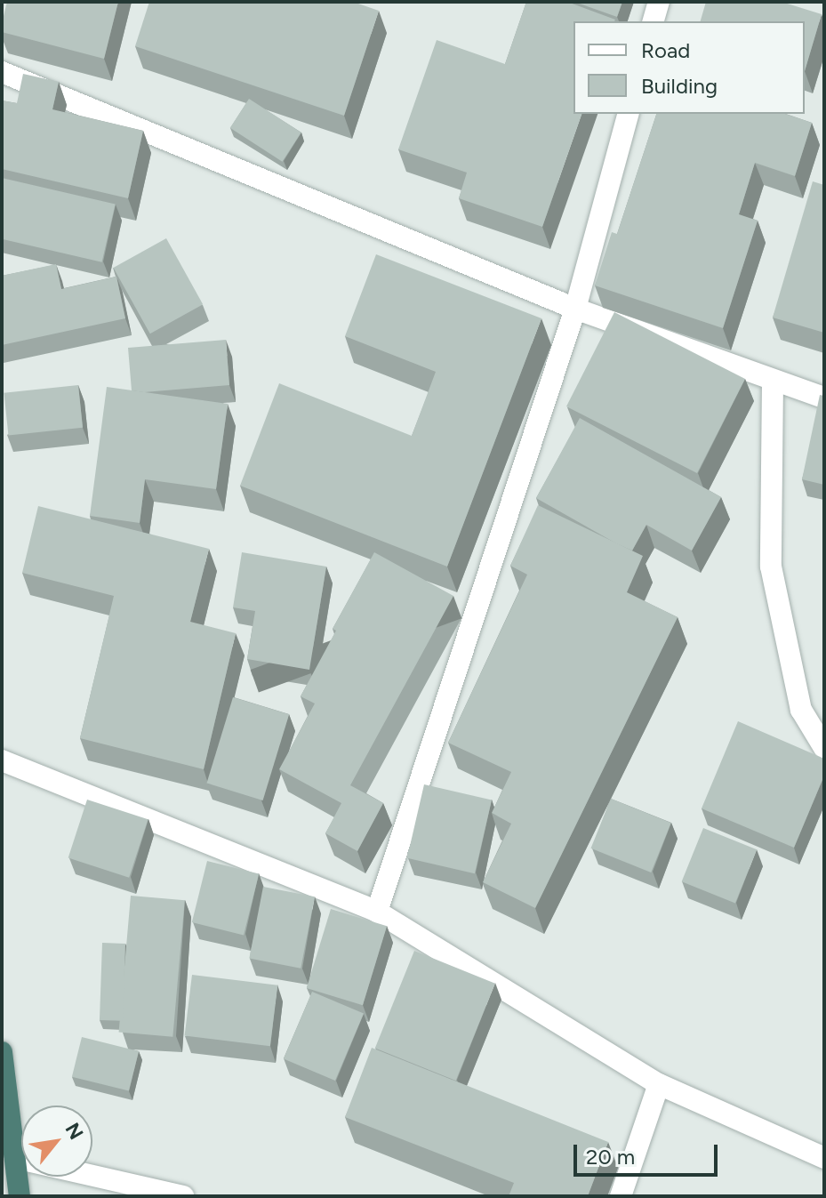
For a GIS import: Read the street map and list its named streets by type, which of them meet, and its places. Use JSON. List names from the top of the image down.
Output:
{
  "legend": ["Road", "Building"],
  "scale_bar": "20 m",
  "north": "top right"
}
